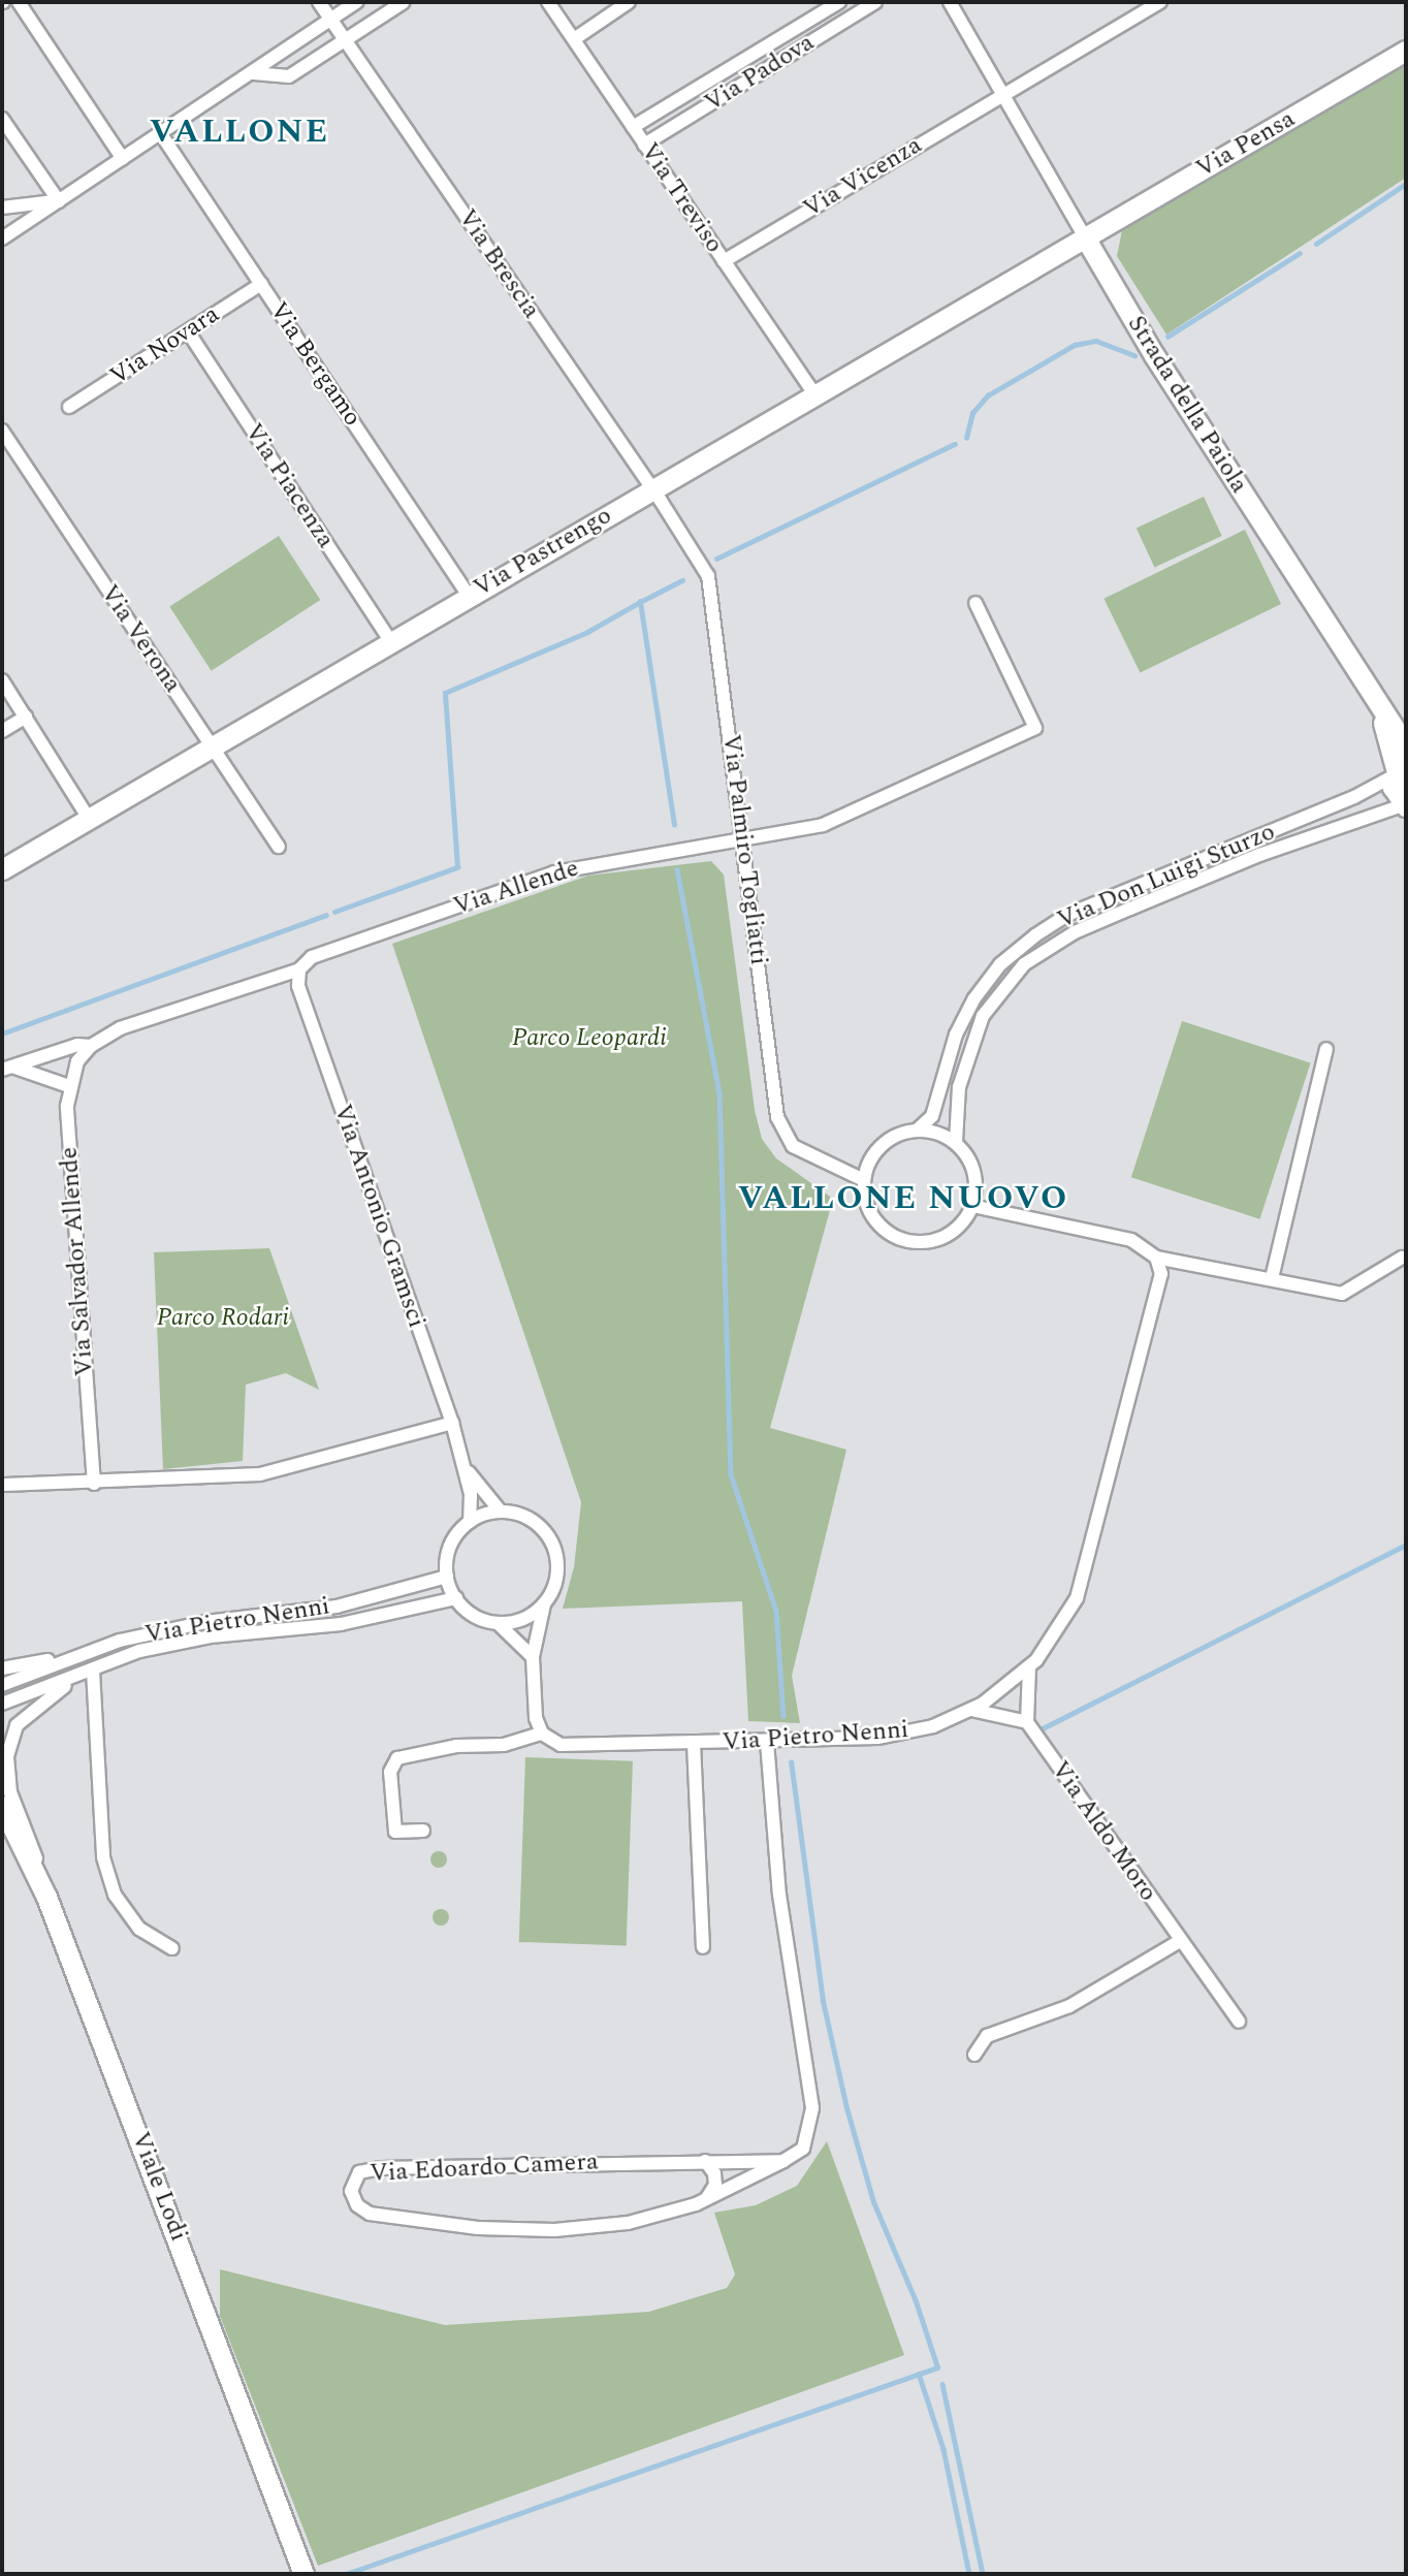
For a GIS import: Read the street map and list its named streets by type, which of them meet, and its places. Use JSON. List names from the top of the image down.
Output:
{
  "streets": {
    "street": [
      "Via Padova",
      "Via Pensa",
      "Via Vicenza",
      "Via Treviso",
      "Via Brescia",
      "Via Novara",
      "Via Bergamo",
      "Strada della Paiola",
      "Via Piacenza",
      "Via Pastrengo",
      "Via Verona",
      "Via Palmiro Togliatti",
      "Via Don Luigi Sturzo",
      "Via Allende",
      "Via Antonio Gramsci",
      "Via Salvador Allende",
      "Via Pietro Nenni",
      "Via Aldo Moro",
      "Via Edoardo Camera",
      "Viale Lodi"
    ]
  },
  "crossings": [
    ["Via Padova", "Via Treviso"],
    ["Via Pensa", "Strada della Paiola"],
    ["Via Pensa", "Via Pastrengo"],
    ["Via Vicenza", "Via Treviso"],
    ["Via Vicenza", "Strada della Paiola"],
    ["Via Treviso", "Via Pastrengo"],
    ["Via Brescia", "Via Pastrengo"],
    ["Via Brescia", "Via Palmiro Togliatti"],
    ["Via Novara", "Via Bergamo"],
    ["Via Novara", "Via Piacenza"],
    ["Via Bergamo", "Via Pastrengo"],
    ["Strada della Paiola", "Via Pastrengo"],
    ["Strada della Paiola", "Via Don Luigi Sturzo"],
    ["Via Piacenza", "Via Pastrengo"],
    ["Via Pastrengo", "Via Verona"],
    ["Via Pastrengo", "Via Palmiro Togliatti"],
    ["Via Palmiro Togliatti", "Via Don Luigi Sturzo"],
    ["Via Palmiro Togliatti", "Via Allende"],
    ["Via Allende", "Via Antonio Gramsci"],
    ["Via Allende", "Via Salvador Allende"],
    ["Via Antonio Gramsci", "Via Salvador Allende"],
    ["Via Antonio Gramsci", "Via Pietro Nenni"],
    ["Via Pietro Nenni", "Via Edoardo Camera"],
    ["Via Pietro Nenni", "Viale Lodi"]
  ],
  "districts": ["VALLONE", "VALLONE NUOVO"],
  "parks": ["Parco Leopardi", "Parco Rodari"]
}
